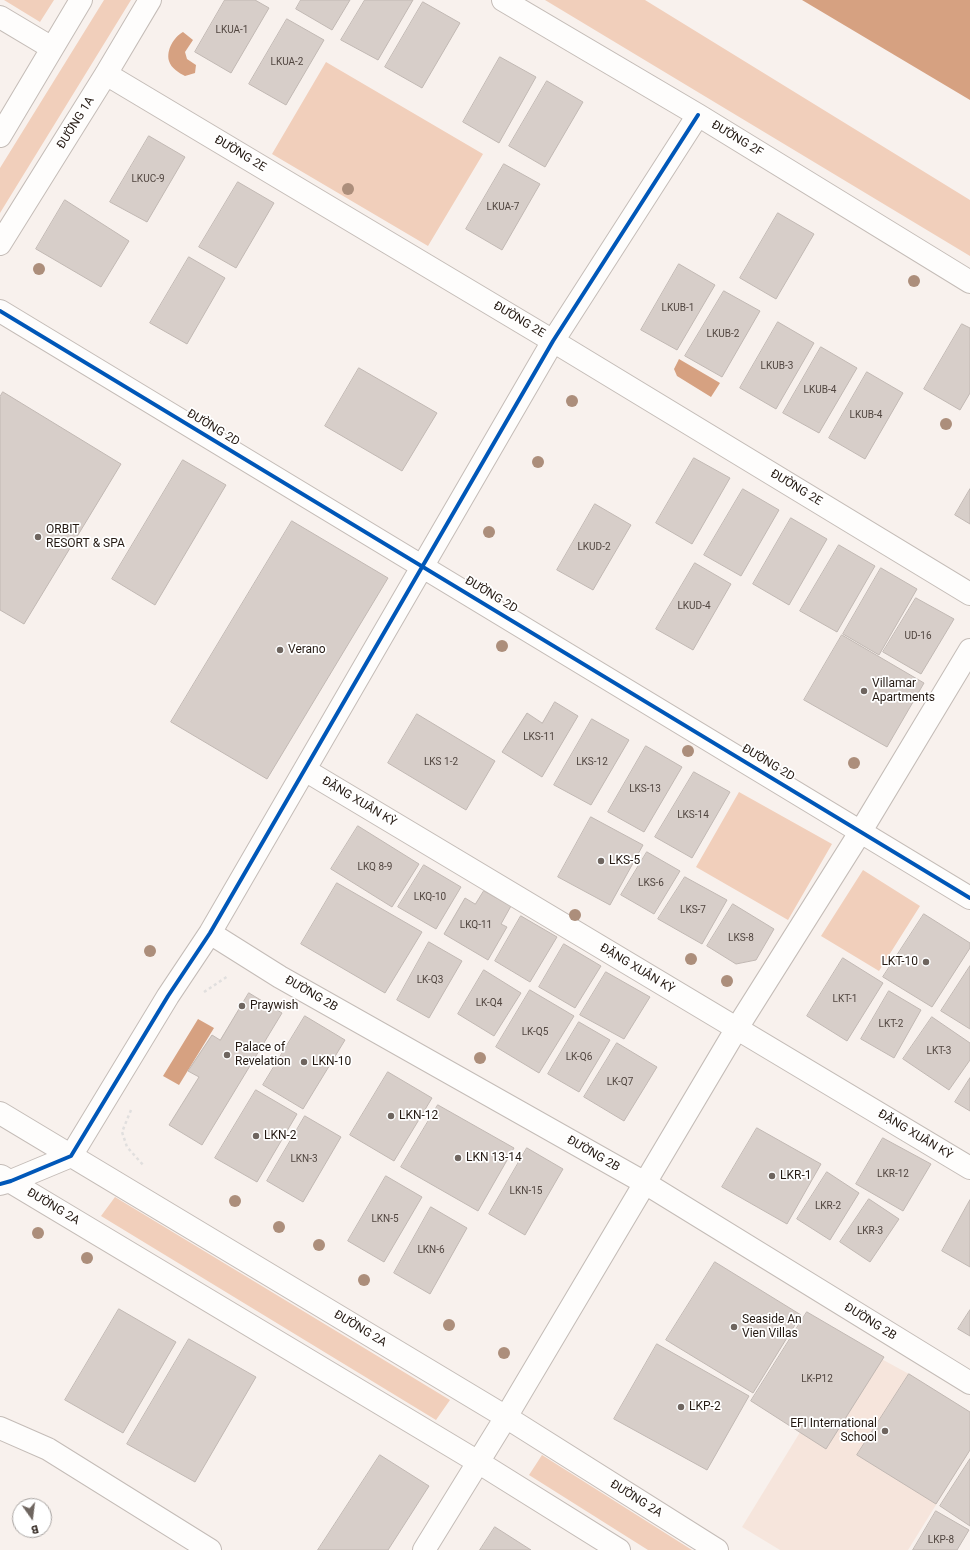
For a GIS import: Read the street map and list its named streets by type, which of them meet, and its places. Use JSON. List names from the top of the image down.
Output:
{
  "streets": {
    "street": [
      "ĐƯỜNG 1A",
      "ĐƯỜNG 2F",
      "ĐƯỜNG 2E",
      "ĐƯỜNG 2D",
      "ĐẶNG XUÂN KỲ",
      "ĐƯỜNG 2B",
      "ĐƯỜNG 2A"
    ]
  },
  "crossings": [
    ["ĐƯỜNG 1A", "ĐƯỜNG 2E"]
  ],
  "places": [
    "ORBIT RESORT & SPA",
    "Verano",
    "Villamar Apartments",
    "LKS-5",
    "LKT-10",
    "Praywish",
    "Palace of Revelation",
    "LKN-10",
    "LKN-12",
    "LKN-2",
    "LKN 13-14",
    "LKR-1",
    "Seaside An Vien Villas",
    "LKP-2",
    "EFI International School"
  ],
  "house_numbers": [
    "LKUA-1",
    "LKUA-2",
    "LKUC-9",
    "LKUA-7",
    "LKUB-1",
    "LKUB-2",
    "LKUB-3",
    "LKUB-4",
    "LKUB-4",
    "LKUD-2",
    "LKUD-4",
    "UD-16",
    "LKS-11",
    "LKS 1-2",
    "LKS-12",
    "LKS-13",
    "LKS-14",
    "LKQ 8-9",
    "LKS-6",
    "LKQ-10",
    "LKS-7",
    "LKQ-11",
    "LKS-8",
    "LK-Q3",
    "LKT-1",
    "LK-Q4",
    "LKT-2",
    "LK-Q5",
    "LKT-3",
    "LK-Q6",
    "LK-Q7",
    "LKN-3",
    "LKR-12",
    "LKN-15",
    "LKR-2",
    "LKN-5",
    "LKR-3",
    "LKN-6",
    "LK-P12",
    "LKP-8"
  ],
  "north": "bottom"
}
